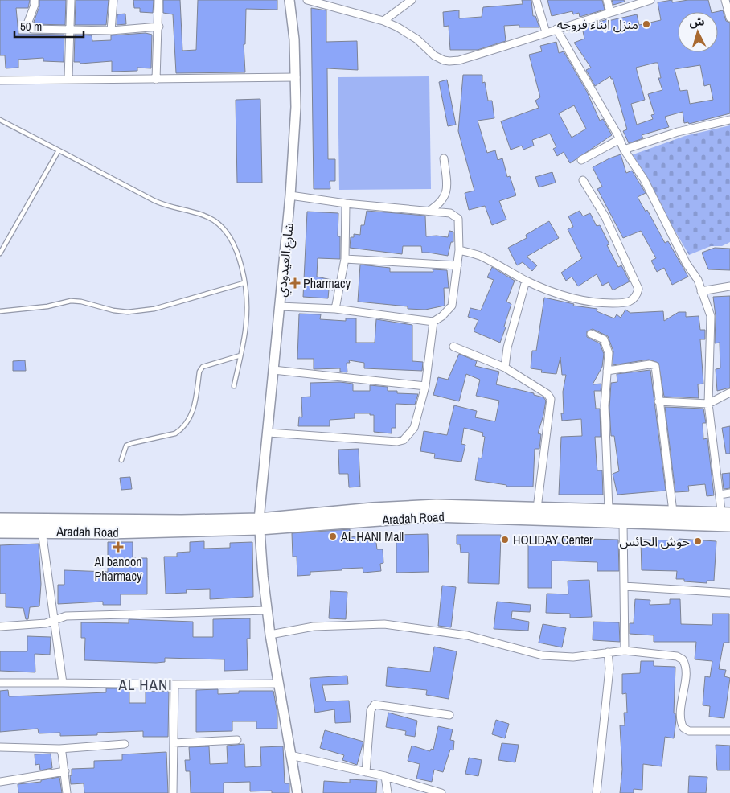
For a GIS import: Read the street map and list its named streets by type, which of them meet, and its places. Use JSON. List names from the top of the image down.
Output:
{
  "streets": {
    "main road": ["Aradah Road"],
    "street": ["شارع العيدودي"]
  },
  "crossings": [
    ["شارع العيدودي", "Aradah Road"]
  ],
  "districts": ["AL HANI"],
  "places": {
    "other": [
      "منزل ابناء فروجه",
      "AL HANI Mall",
      "HOLIDAY Center",
      "حوش الحائس"
    ],
    "health": ["Pharmacy", "Al banoon Pharmacy"]
  },
  "scale_bar": "50 m",
  "north": "top"
}
